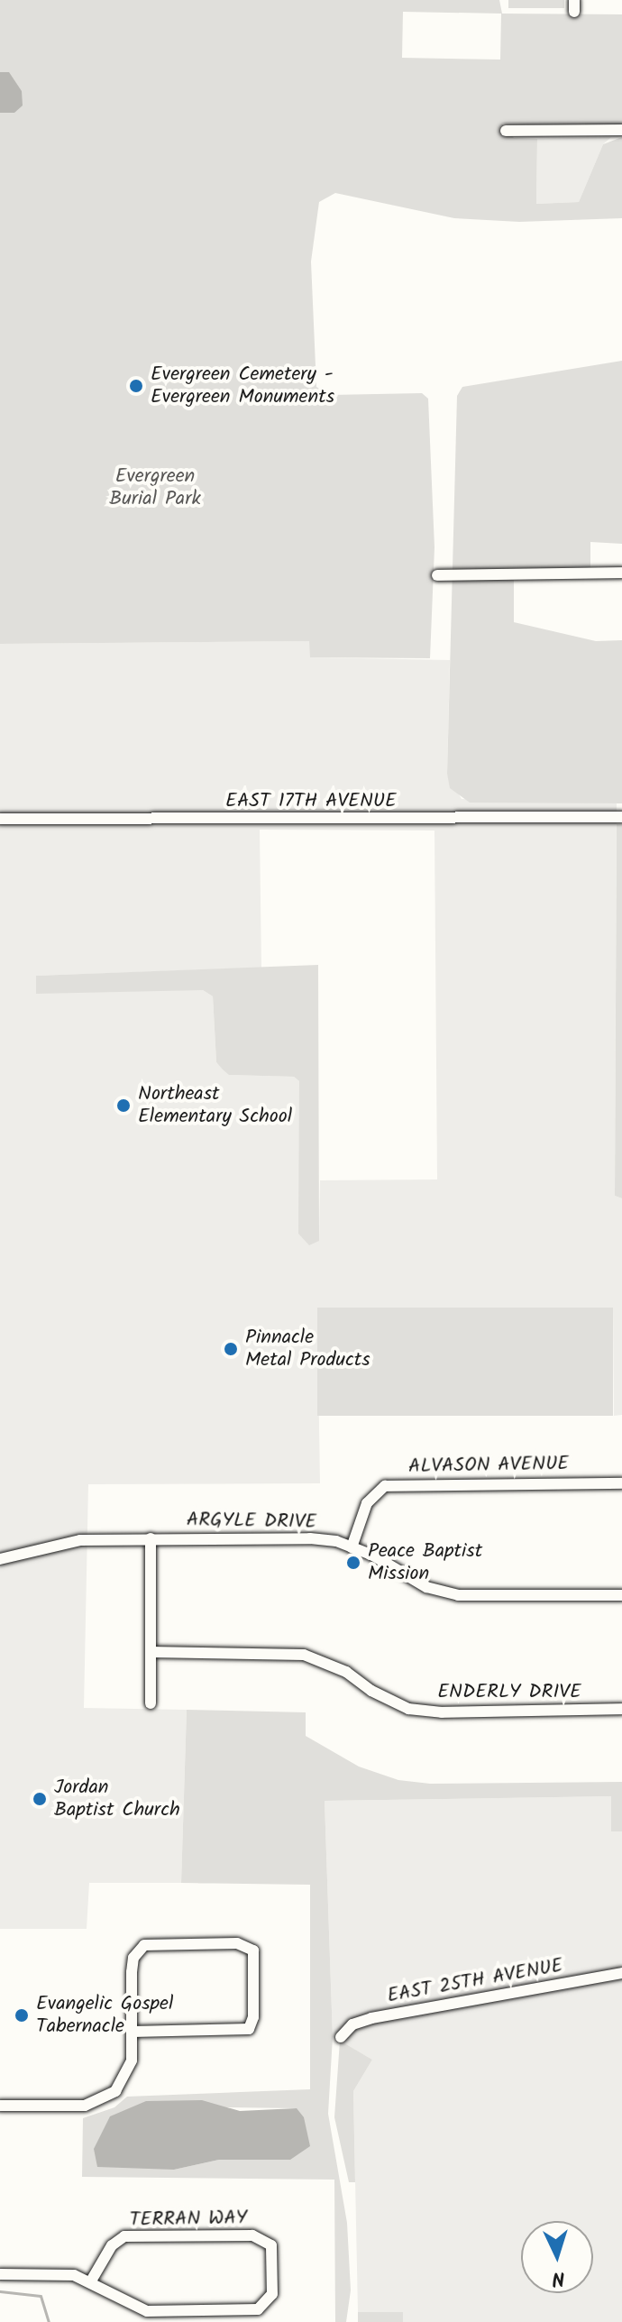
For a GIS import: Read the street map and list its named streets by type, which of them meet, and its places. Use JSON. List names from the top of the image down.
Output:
{
  "streets": {
    "street": [
      "EAST 17TH AVENUE",
      "ALVASON AVENUE",
      "ARGYLE DRIVE",
      "ENDERLY DRIVE",
      "EAST 25TH AVENUE",
      "TERRAN WAY"
    ]
  },
  "crossings": [
    ["ALVASON AVENUE", "ARGYLE DRIVE"]
  ],
  "parks": ["Evergreen Burial Park"],
  "places": [
    "Evergreen Cemetery - Evergreen Monuments",
    "Northeast Elementary School",
    "Pinnacle Metal Products",
    "Peace Baptist Mission",
    "Jordan Baptist Church",
    "Evangelic Gospel Tabernacle"
  ],
  "north": "bottom"
}
